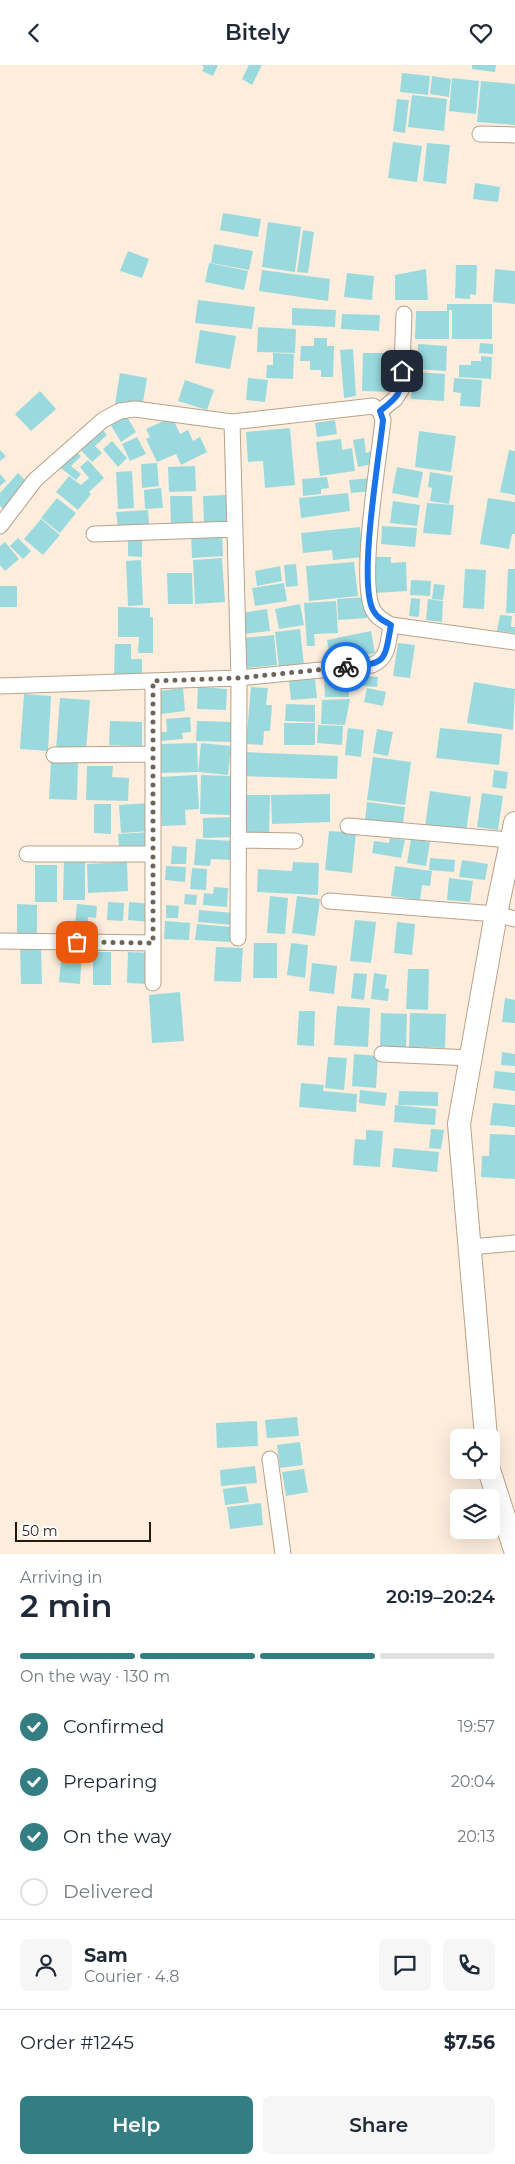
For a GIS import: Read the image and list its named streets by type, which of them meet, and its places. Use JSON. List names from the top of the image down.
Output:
{
  "scale_bar": "50 m",
  "page": {
    "header": "Bitely",
    "scale": "50 m",
    "heading": ["2 min", "Arriving in", "20:19–20:24"],
    "panel": [
      "Sam",
      "Courier · 4.8",
      "Order #1245",
      "$7.56"
    ],
    "bar": "On the way · 130 m",
    "list": [
      ["Confirmed", "19:57"],
      ["Preparing", "20:04"],
      ["On the way", "20:13"],
      "Delivered"
    ],
    "buttons": ["Help", "Share"]
  }
}
